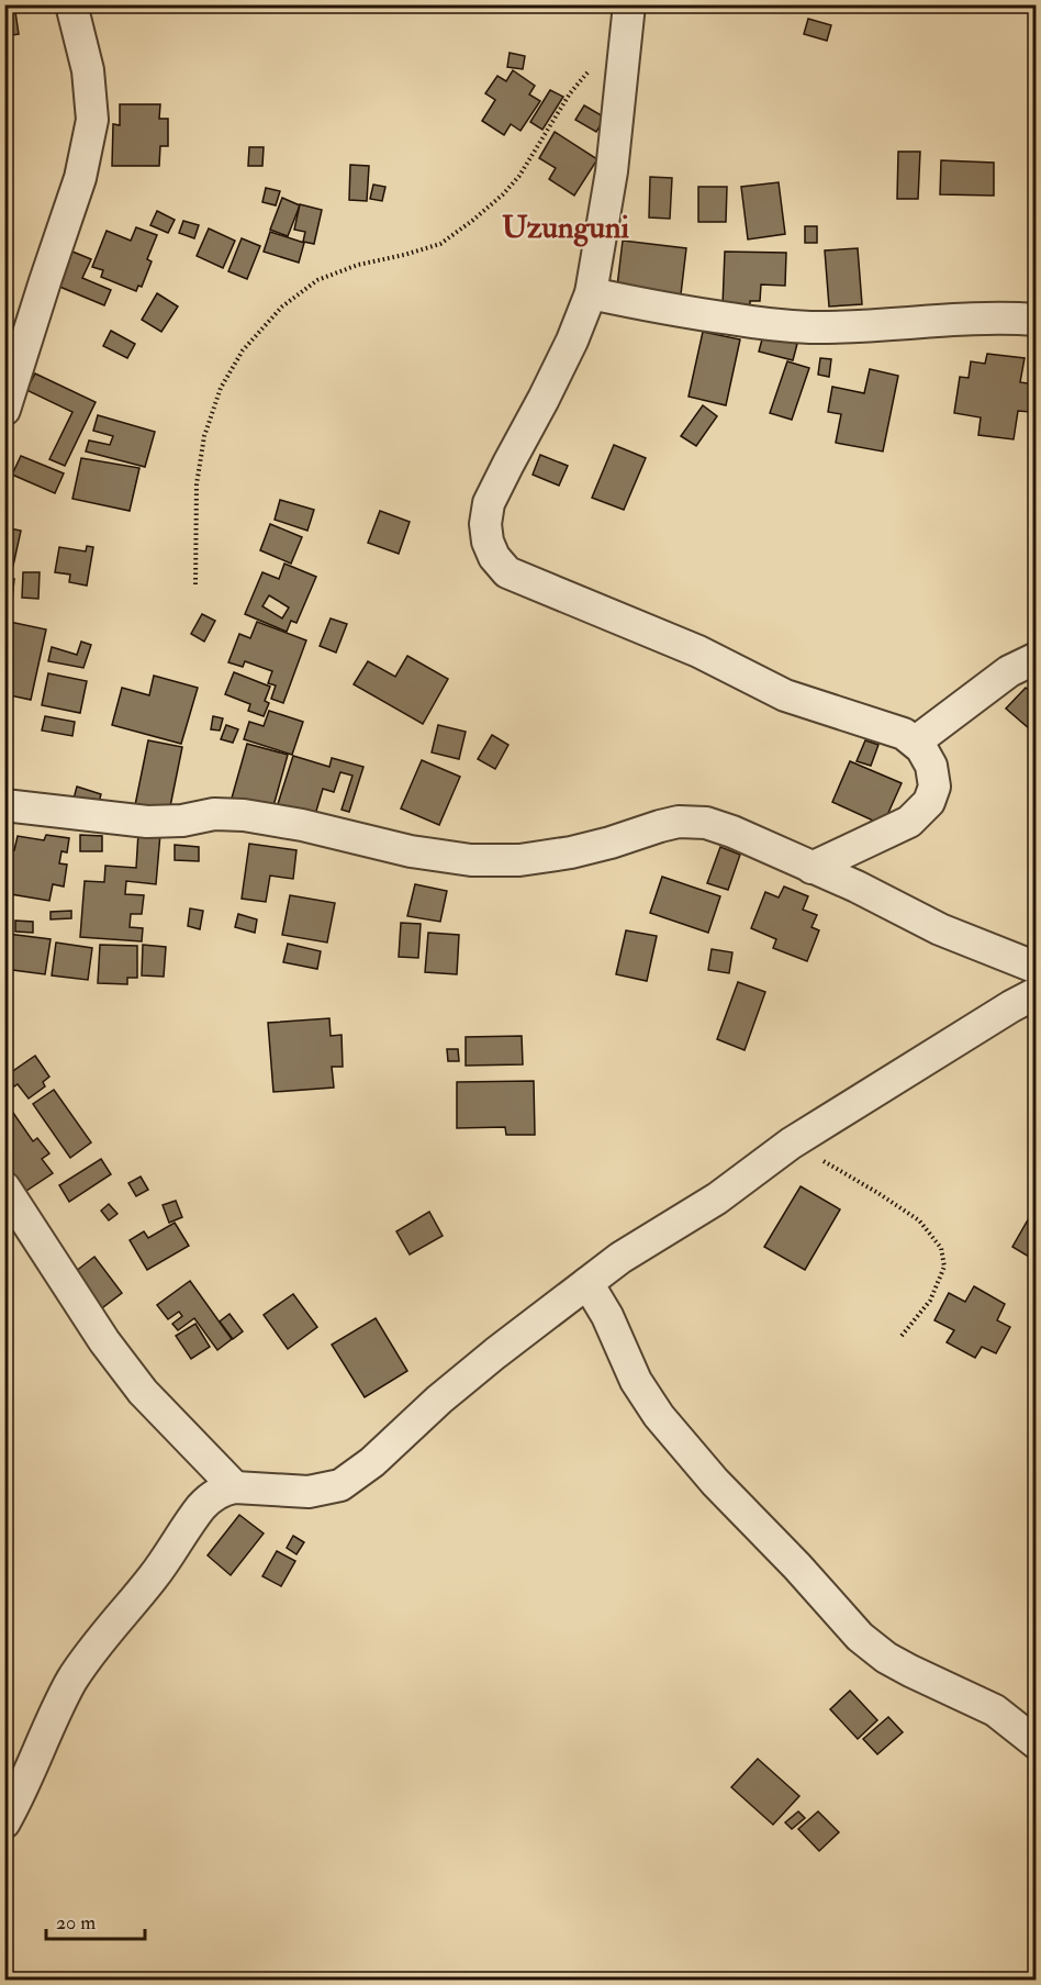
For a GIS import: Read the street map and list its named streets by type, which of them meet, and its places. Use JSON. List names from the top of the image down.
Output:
{
  "districts": ["Uzunguni"],
  "scale_bar": "20 m"
}
